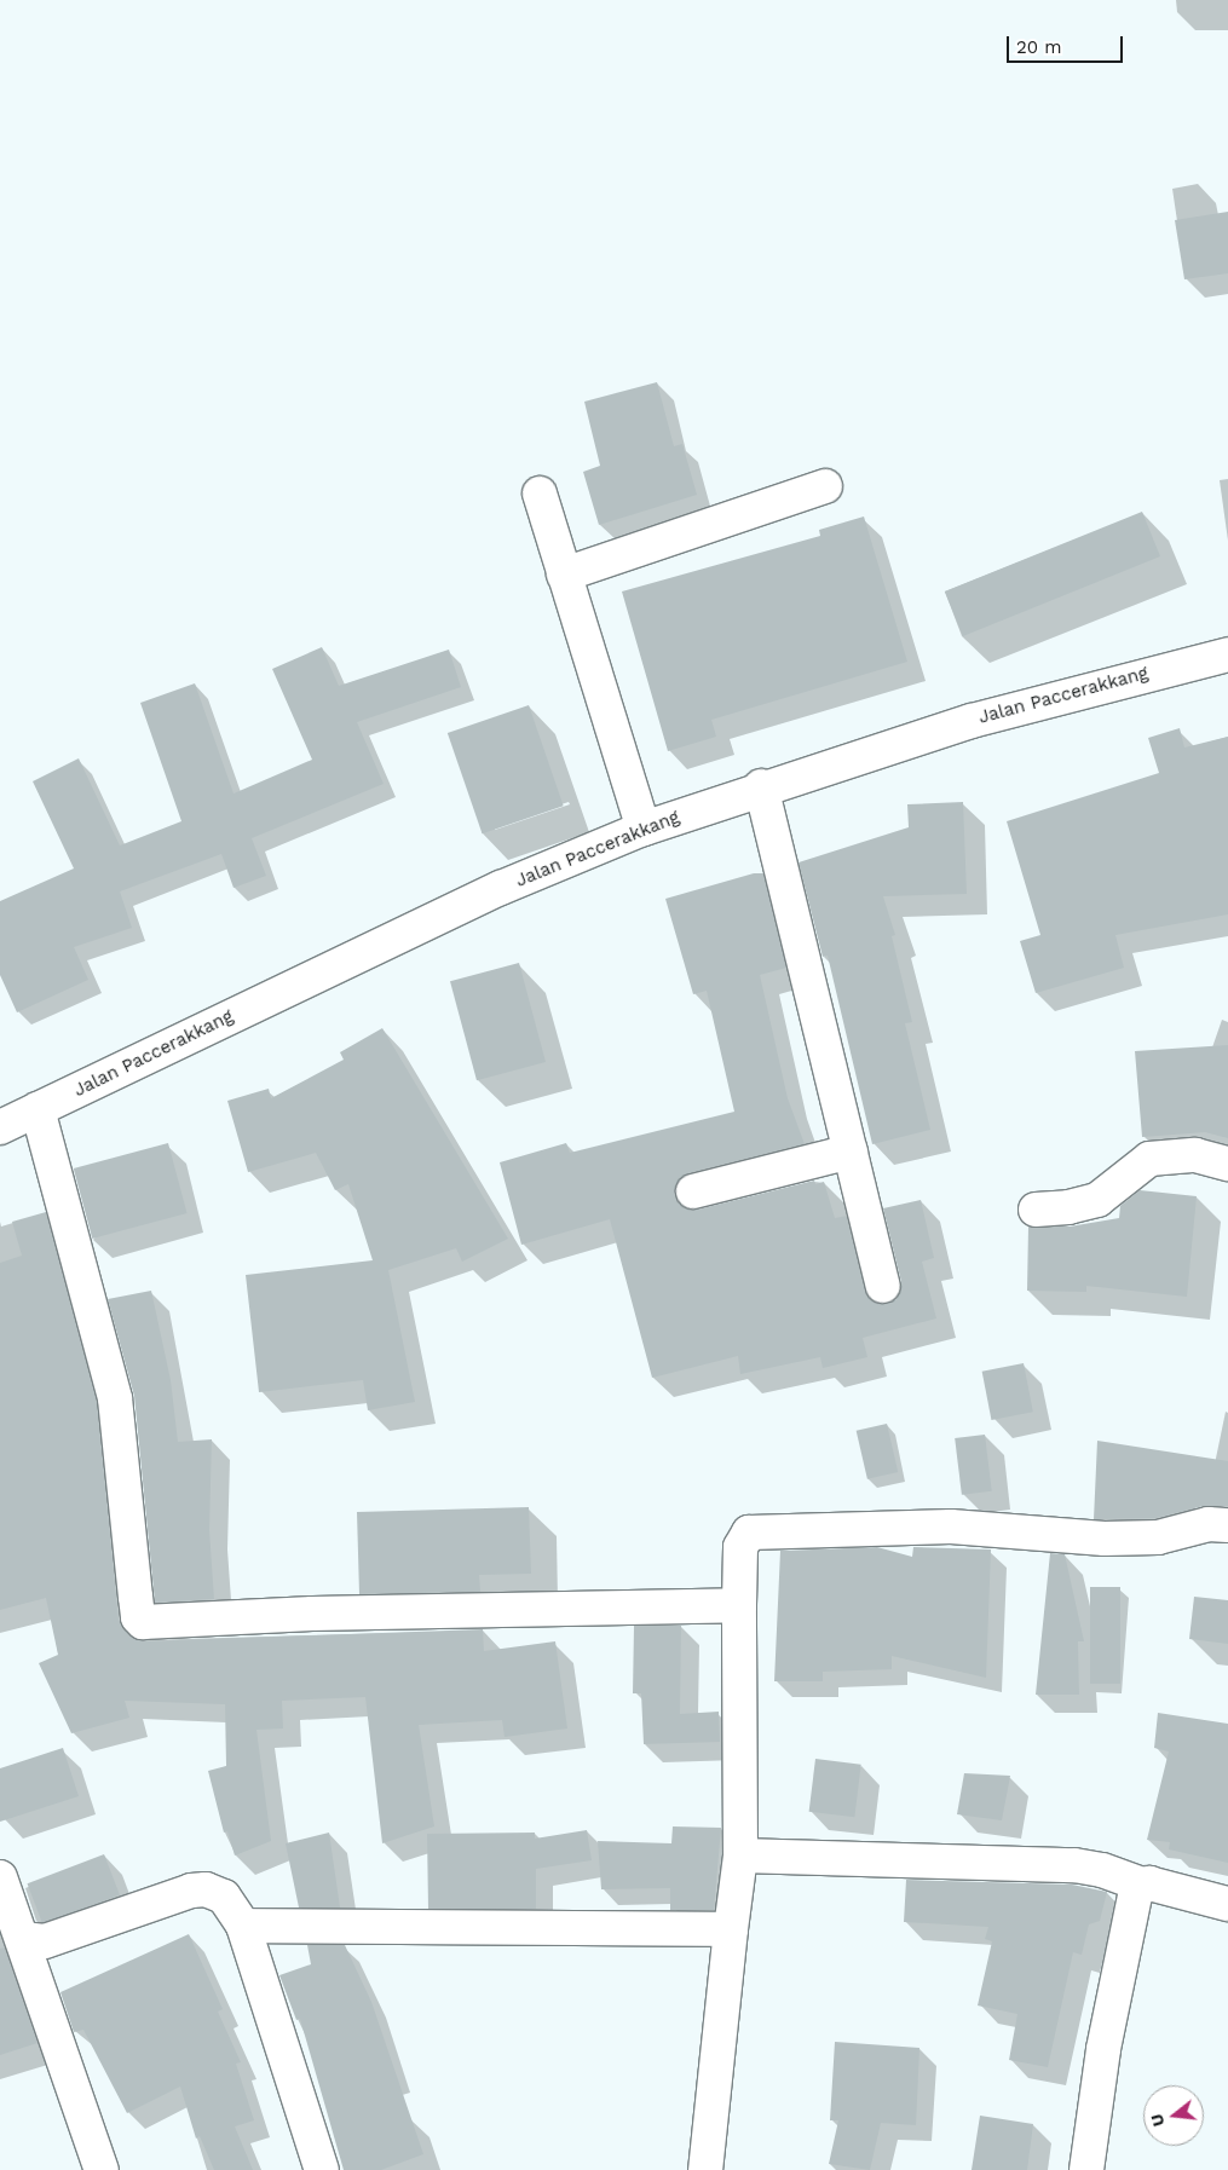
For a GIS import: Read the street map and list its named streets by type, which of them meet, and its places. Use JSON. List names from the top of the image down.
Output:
{
  "streets": {
    "street": ["Jalan Paccerakkang"]
  },
  "scale_bar": "20 m",
  "north": "left"
}
